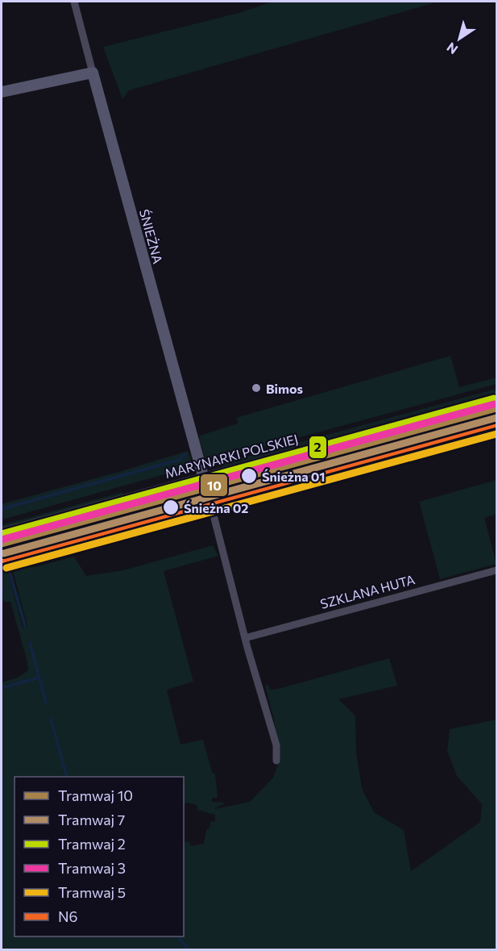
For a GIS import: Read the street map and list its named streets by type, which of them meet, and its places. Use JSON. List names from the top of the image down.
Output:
{
  "streets": {
    "main road": ["MARYNARKI POLSKIEJ"],
    "street": ["ŚNIEŻNA", "SZKLANA HUTA"]
  },
  "crossings": [
    ["ŚNIEŻNA", "MARYNARKI POLSKIEJ"]
  ],
  "places": ["Bimos", "Śnieżna 01", "Śnieżna 02"],
  "lines": [
    "tram line 2",
    "tram line 3",
    "tram line 10",
    "tram line 7",
    "transit line N6",
    "tram line 5"
  ],
  "legend": [
    "Tramwaj 10",
    "Tramwaj 7",
    "Tramwaj 2",
    "Tramwaj 3",
    "Tramwaj 5",
    "N6"
  ],
  "north": "bottom left"
}
